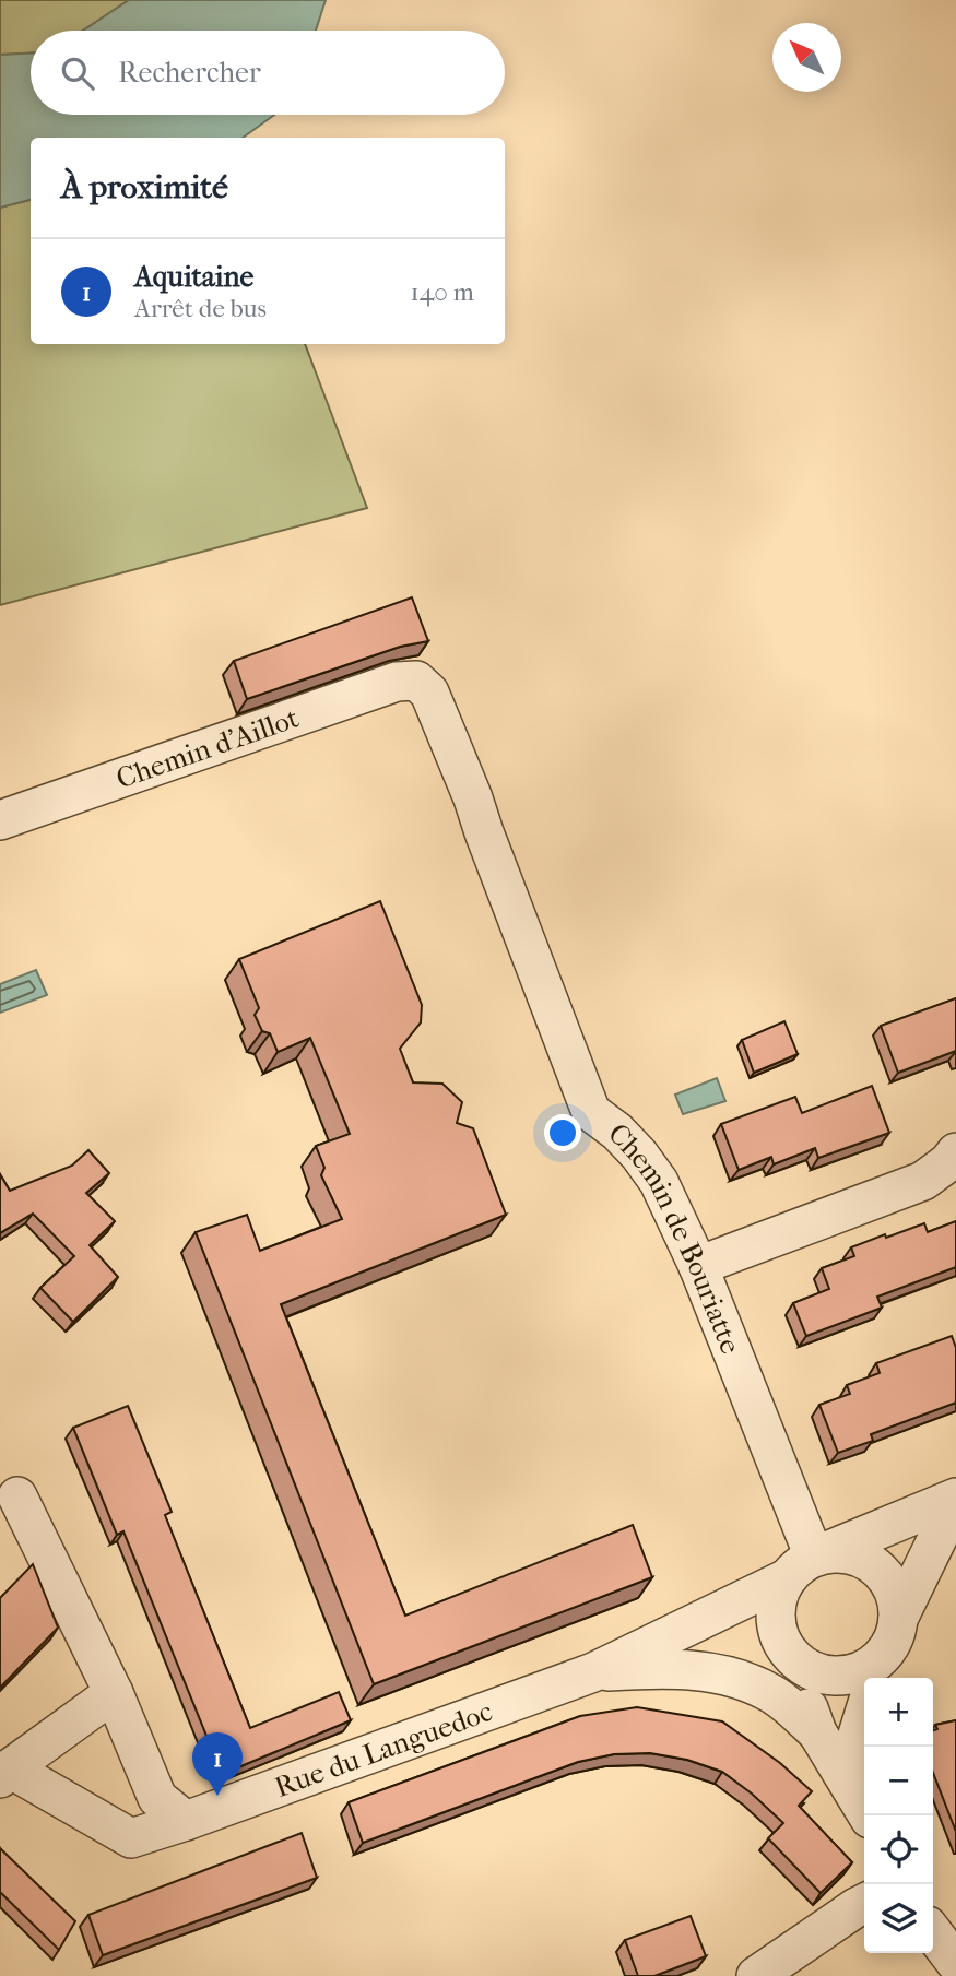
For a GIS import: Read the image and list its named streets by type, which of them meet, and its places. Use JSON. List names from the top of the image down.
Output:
{
  "streets": {
    "street": ["Chemin d'Aillot", "Chemin de Bouriatte", "Rue du Languedoc"]
  },
  "crossings": [
    ["Chemin d'Aillot", "Chemin de Bouriatte"],
    ["Chemin de Bouriatte", "Rue du Languedoc"]
  ],
  "north": "top left",
  "page": {
    "search": "Rechercher",
    "heading": "À proximité",
    "list": [
      {
        "mark": "1",
        "name": "Aquitaine",
        "note": "Arrêt de bus",
        "value": "140 m"
      }
    ],
    "map_buttons": ["+", "−"],
    "pins": "1"
  }
}
